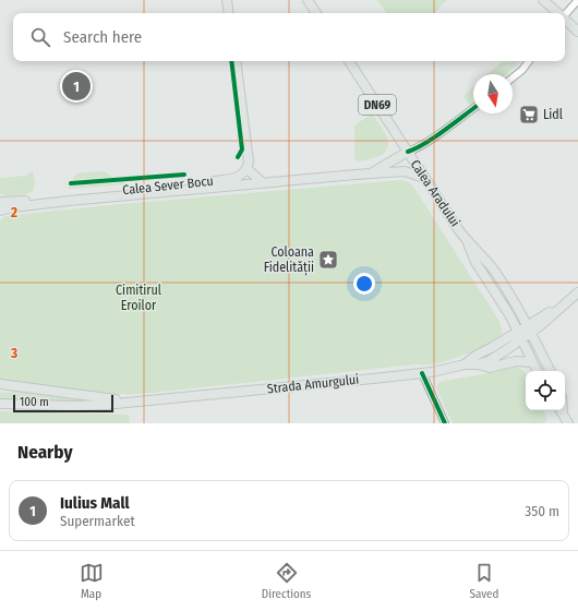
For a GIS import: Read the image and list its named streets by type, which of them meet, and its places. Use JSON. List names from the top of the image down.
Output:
{
  "streets": {
    "main road": [
      "DN69",
      "Calea Sever Bocu",
      "Calea Aradului",
      "Strada Amurgului"
    ]
  },
  "crossings": [
    ["Calea Sever Bocu", "Calea Aradului"],
    ["Calea Aradului", "Strada Amurgului"]
  ],
  "parks": ["Cimitirul Eroilor"],
  "places": {
    "supermarket": ["Lidl"],
    "place": ["Coloana Fidelității"]
  },
  "scale_bar": "100 m",
  "north": "bottom",
  "page": {
    "search": "Search here",
    "pins": "1",
    "scale": "100 m",
    "heading": "Nearby",
    "list": [
      {
        "mark": "1",
        "name": "Iulius Mall",
        "note": "Supermarket",
        "value": "350 m"
      }
    ],
    "nav": ["Map", "Directions", "Saved"]
  },
  "grid": {
    "rows": ["2", "3"]
  }
}
